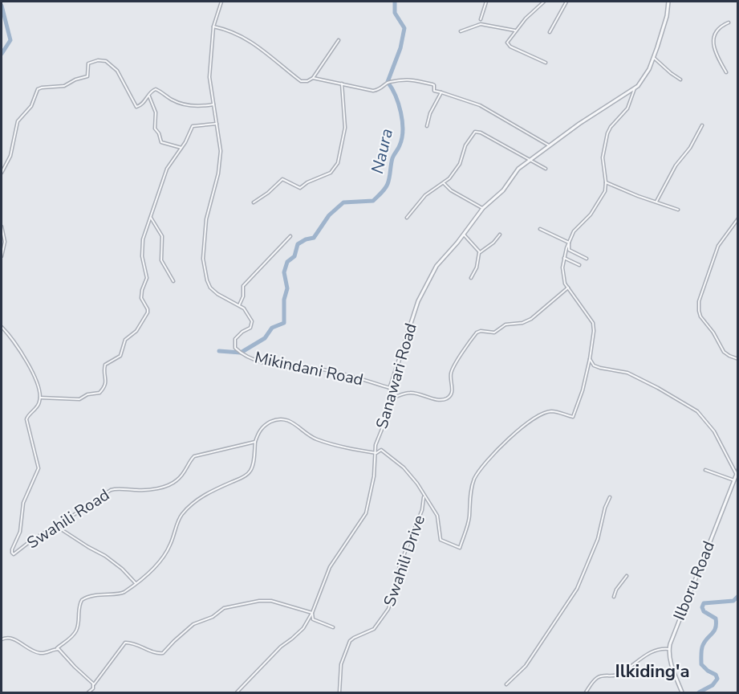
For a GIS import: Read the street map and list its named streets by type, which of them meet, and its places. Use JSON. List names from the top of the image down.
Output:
{
  "streets": {
    "street": [
      "Mikindani Road",
      "Sanawari Road",
      "Swahili Road",
      "Swahili Drive",
      "Ilboru Road"
    ]
  },
  "crossings": [
    ["Mikindani Road", "Sanawari Road"]
  ],
  "districts": ["Ilkiding'a"],
  "water": ["Naura"]
}
